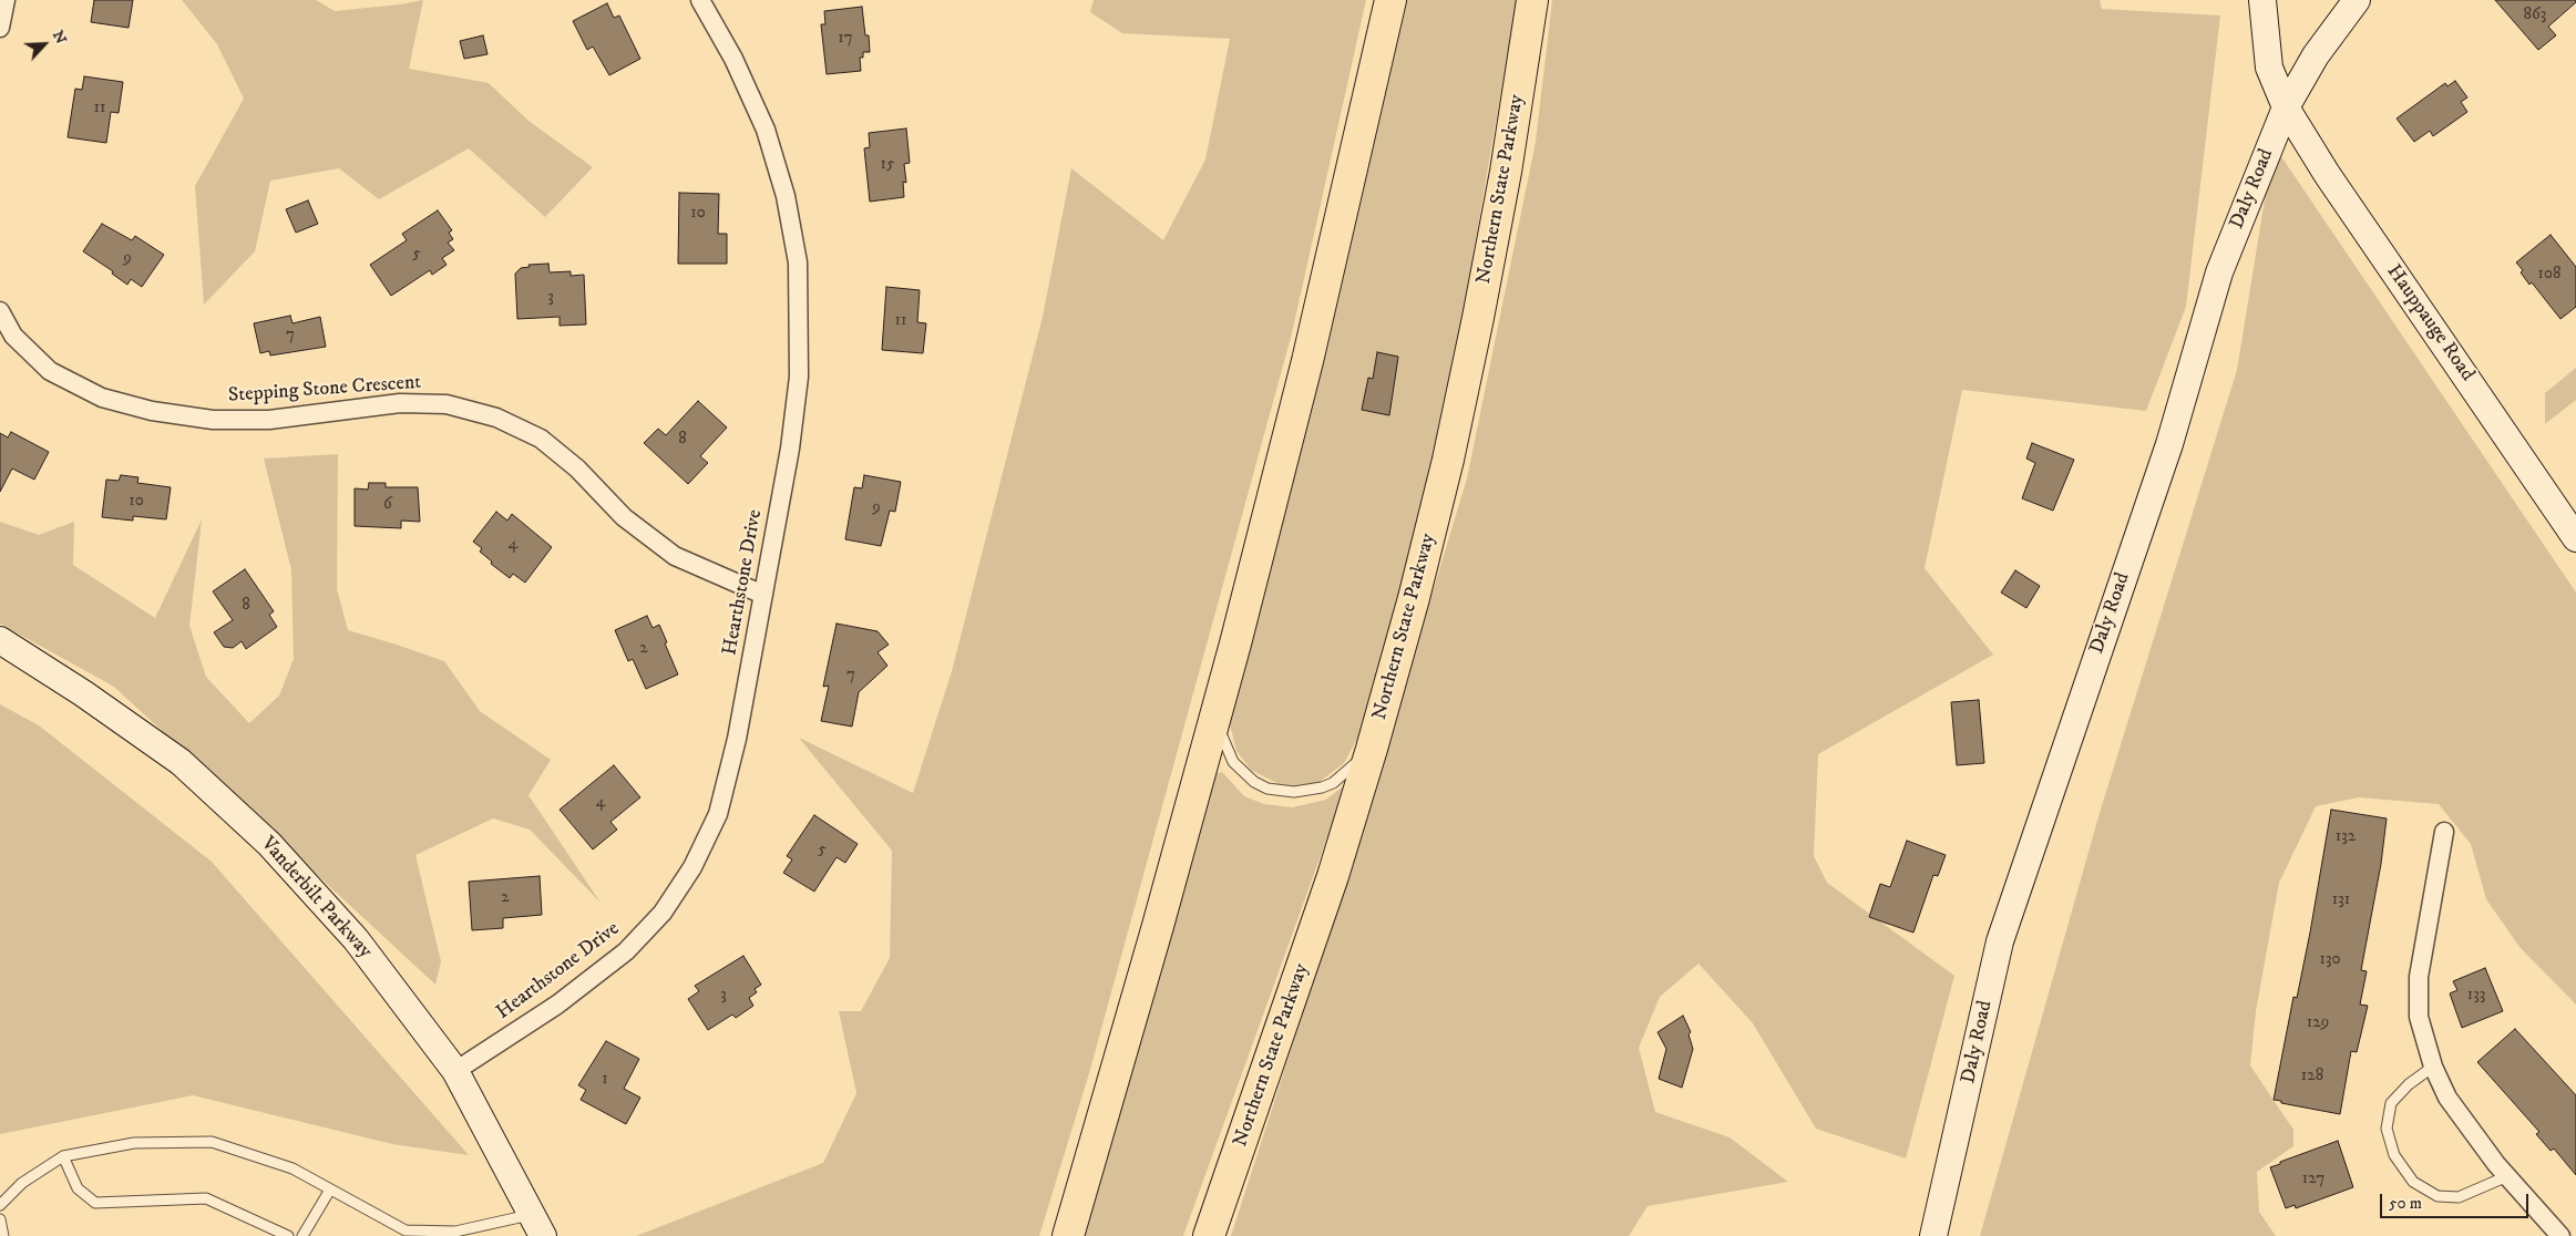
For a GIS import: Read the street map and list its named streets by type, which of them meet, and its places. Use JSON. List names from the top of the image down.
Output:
{
  "streets": {
    "highway": ["Northern State Parkway"],
    "main road": ["Daly Road", "Hauppauge Road", "Vanderbilt Parkway"],
    "street": ["Stepping Stone Crescent", "Hearthstone Drive"]
  },
  "crossings": [
    ["Daly Road", "Hauppauge Road"],
    ["Stepping Stone Crescent", "Hearthstone Drive"],
    ["Hearthstone Drive", "Vanderbilt Parkway"]
  ],
  "house_numbers": [
    "863",
    "17",
    "11",
    "15",
    "10",
    "5",
    "9",
    "108",
    "3",
    "11",
    "7",
    "8",
    "10",
    "6",
    "9",
    "4",
    "8",
    "2",
    "7",
    "4",
    "132",
    "5",
    "2",
    "131",
    "130",
    "3",
    "133",
    "129",
    "128",
    "1",
    "127"
  ],
  "scale_bar": "50 m",
  "north": "top right"
}
